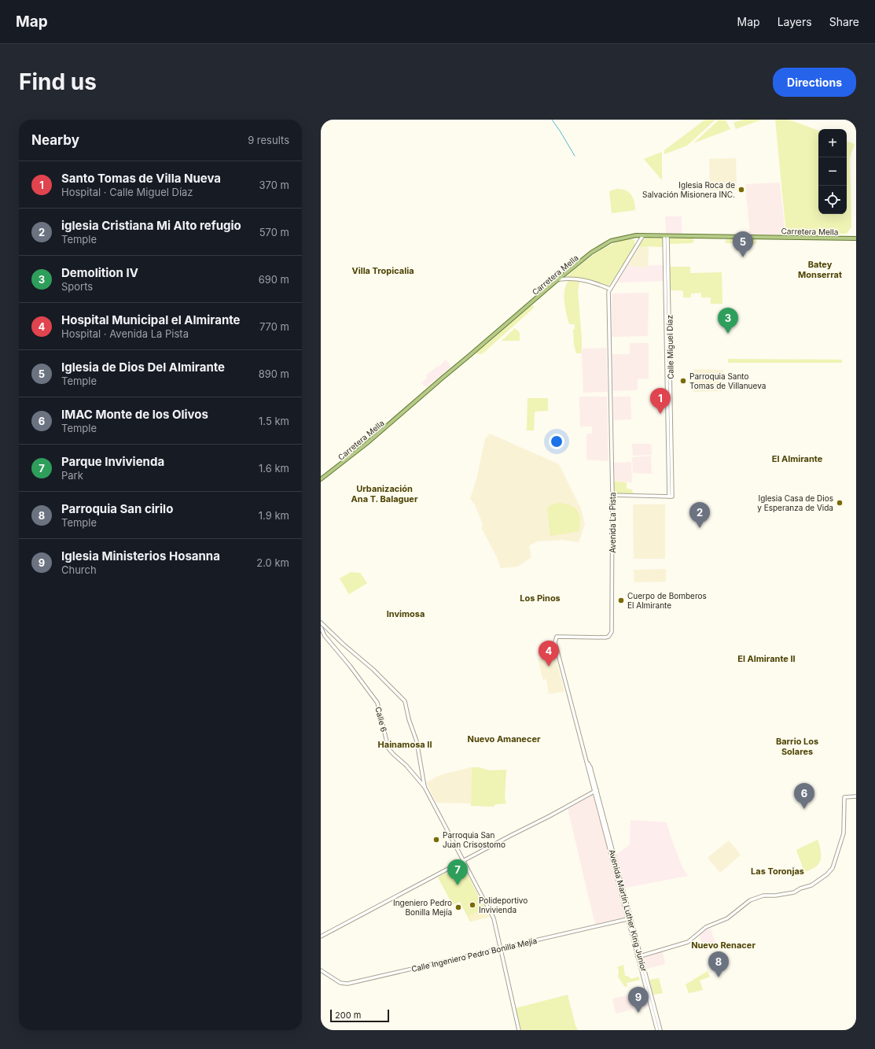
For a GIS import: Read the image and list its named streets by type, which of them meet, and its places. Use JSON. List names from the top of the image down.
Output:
{
  "streets": {
    "main road": ["Carretera Mella"],
    "street": [
      "Calle Miguel Díaz",
      "Avenida La Pista",
      "Calle 6",
      "Avenida Martín Luther King Junior",
      "Calle Ingeniero Pedro Bonilla Mejía"
    ]
  },
  "crossings": [
    ["Carretera Mella", "Calle Miguel Díaz"],
    ["Carretera Mella", "Avenida La Pista"],
    ["Avenida La Pista", "Avenida Martín Luther King Junior"],
    ["Avenida Martín Luther King Junior", "Calle Ingeniero Pedro Bonilla Mejía"]
  ],
  "districts": [
    "Batey Monserrat",
    "Villa Tropicalia",
    "El Almirante",
    "Urbanización Ana T. Balaguer",
    "Los Pinos",
    "Invimosa",
    "El Almirante II",
    "Nuevo Amanecer",
    "Barrio Los Solares",
    "Hainamosa II",
    "Las Toronjas",
    "Nuevo Renacer"
  ],
  "places": [
    "Iglesia Roca de Salvación Misionera INC.",
    "Parroquia Santo Tomas de Villanueva",
    "Iglesia Casa de Dios y Esperanza de Vida",
    "Cuerpo de Bomberos El Almirante",
    "Parroquia San Juan Crisostomo",
    "Polideportivo Invivienda",
    "Ingeniero Pedro Bonilla Mejía"
  ],
  "scale_bar": "200 m",
  "page": {
    "header": "Map",
    "nav": ["Map", "Layers", "Share"],
    "buttons": "Directions",
    "title": "Find us",
    "heading": ["Nearby", "9 results"],
    "map_buttons": ["+", "−"],
    "list": [
      {
        "mark": "1",
        "name": "Santo Tomas de Villa Nueva",
        "note": "Hospital · Calle Miguel Díaz",
        "value": "370 m"
      },
      {
        "mark": "2",
        "name": "iglesia Cristiana Mi Alto refugio",
        "note": "Temple",
        "value": "570 m"
      },
      {
        "mark": "3",
        "name": "Demolition IV",
        "note": "Sports",
        "value": "690 m"
      },
      {
        "mark": "4",
        "name": "Hospital Municipal el Almirante",
        "note": "Hospital · Avenida La Pista",
        "value": "770 m"
      },
      {
        "mark": "5",
        "name": "Iglesia de Dios Del Almirante",
        "note": "Temple",
        "value": "890 m"
      },
      {
        "mark": "6",
        "name": "IMAC Monte de los Olivos",
        "note": "Temple",
        "value": "1.5 km"
      },
      {
        "mark": "7",
        "name": "Parque Invivienda",
        "note": "Park",
        "value": "1.6 km"
      },
      {
        "mark": "8",
        "name": "Parroquia San cirilo",
        "note": "Temple",
        "value": "1.9 km"
      },
      {
        "mark": "9",
        "name": "Iglesia Ministerios Hosanna",
        "note": "Church",
        "value": "2.0 km"
      }
    ],
    "pins": [
      "5",
      "3",
      "1",
      "2",
      "4",
      "6",
      "7",
      "8",
      "9"
    ],
    "scale": "200 m"
  }
}
